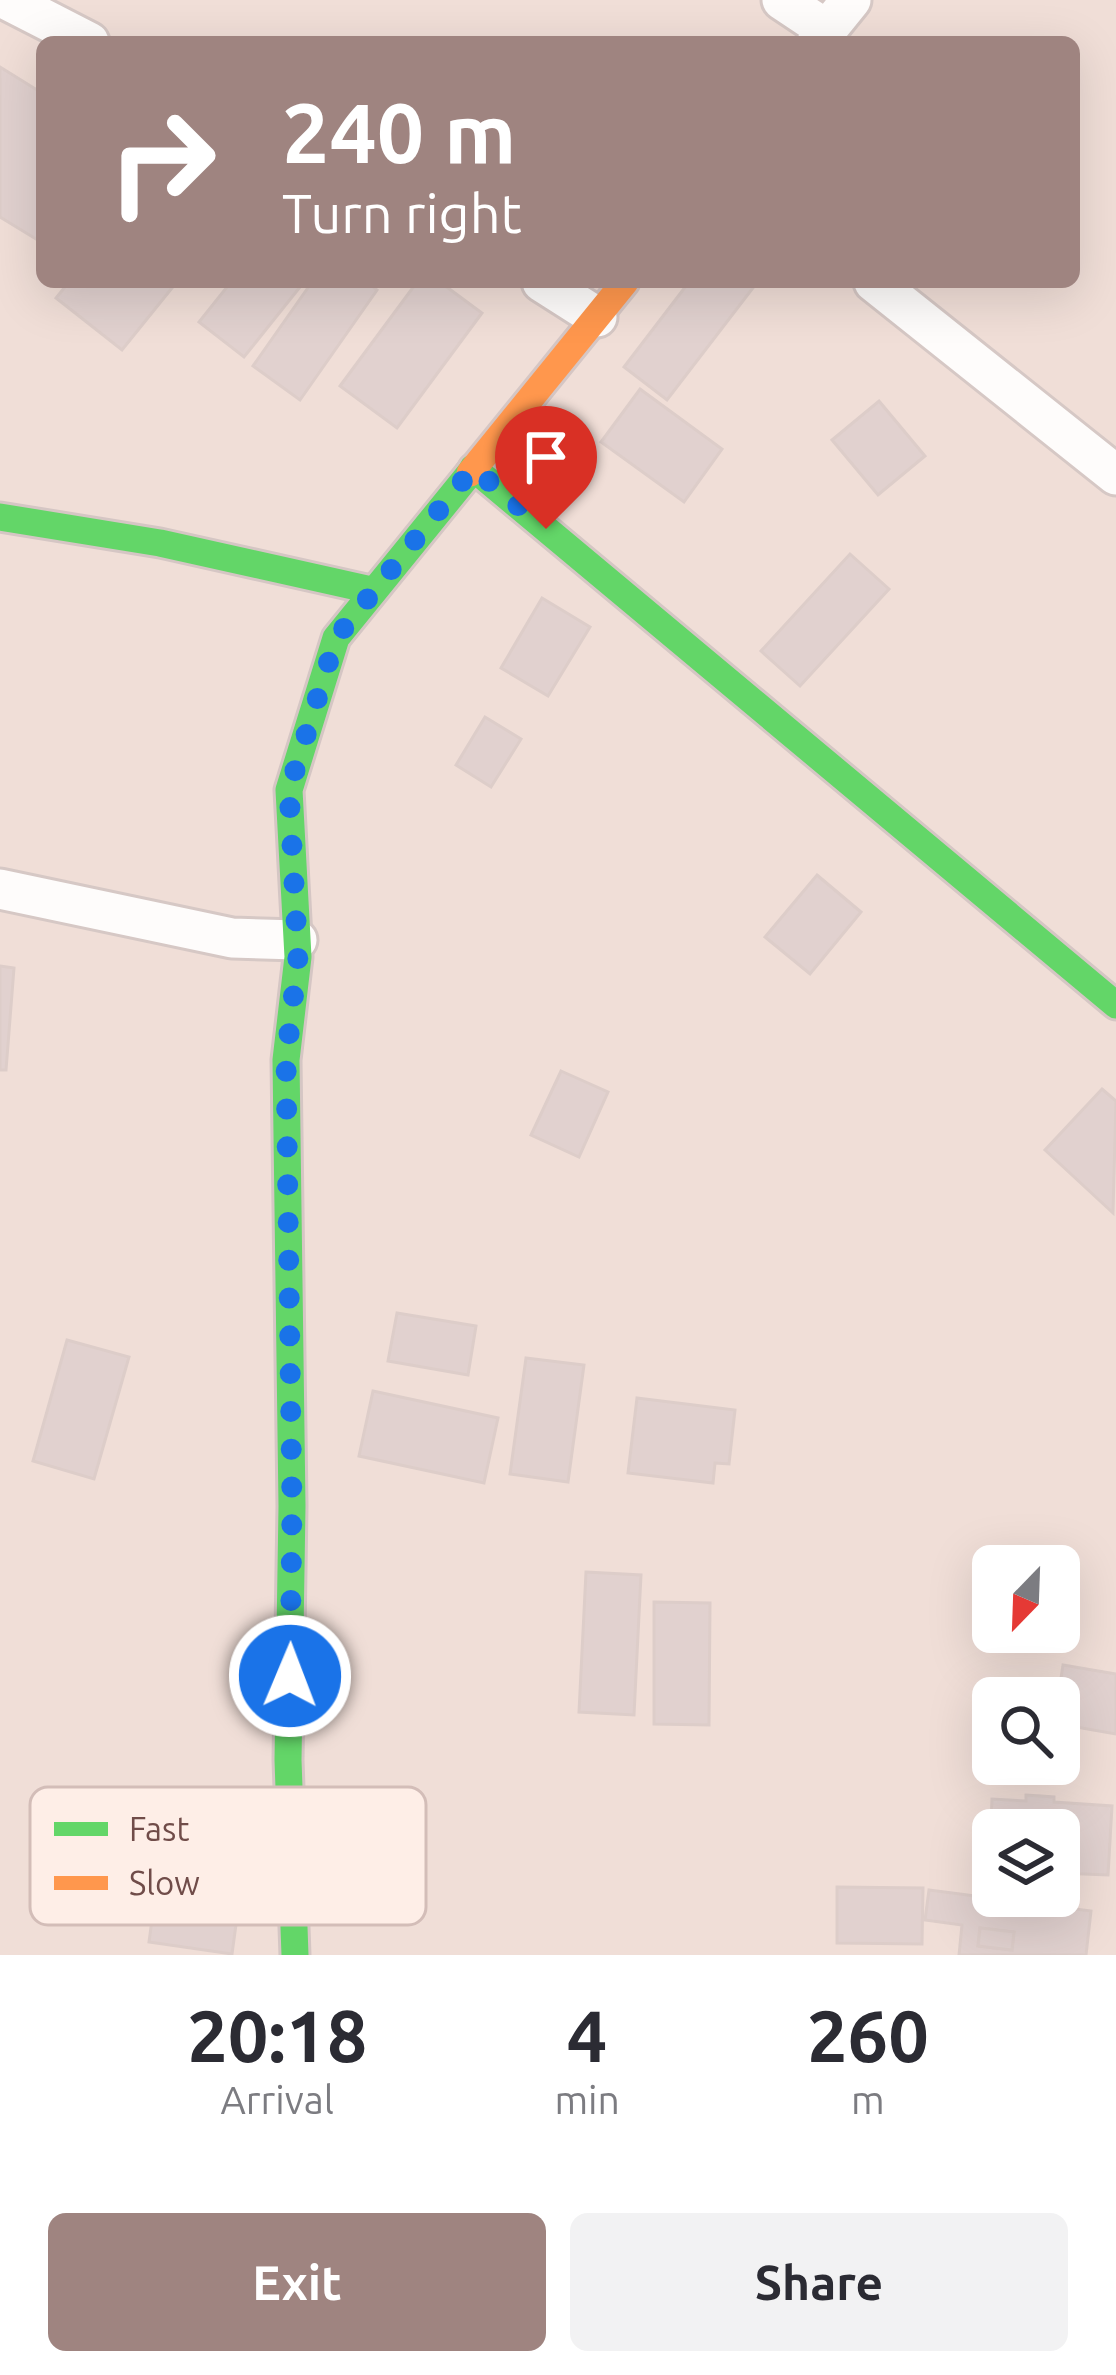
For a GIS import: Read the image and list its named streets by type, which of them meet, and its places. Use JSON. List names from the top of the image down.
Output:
{
  "legend": ["Fast", "Slow"],
  "north": "bottom left",
  "page": {
    "turn": ["240 m", "Turn right"],
    "eta": [
      "20:18",
      "Arrival",
      "4",
      "min",
      "260",
      "m"
    ],
    "buttons": ["Exit", "Share"]
  }
}
